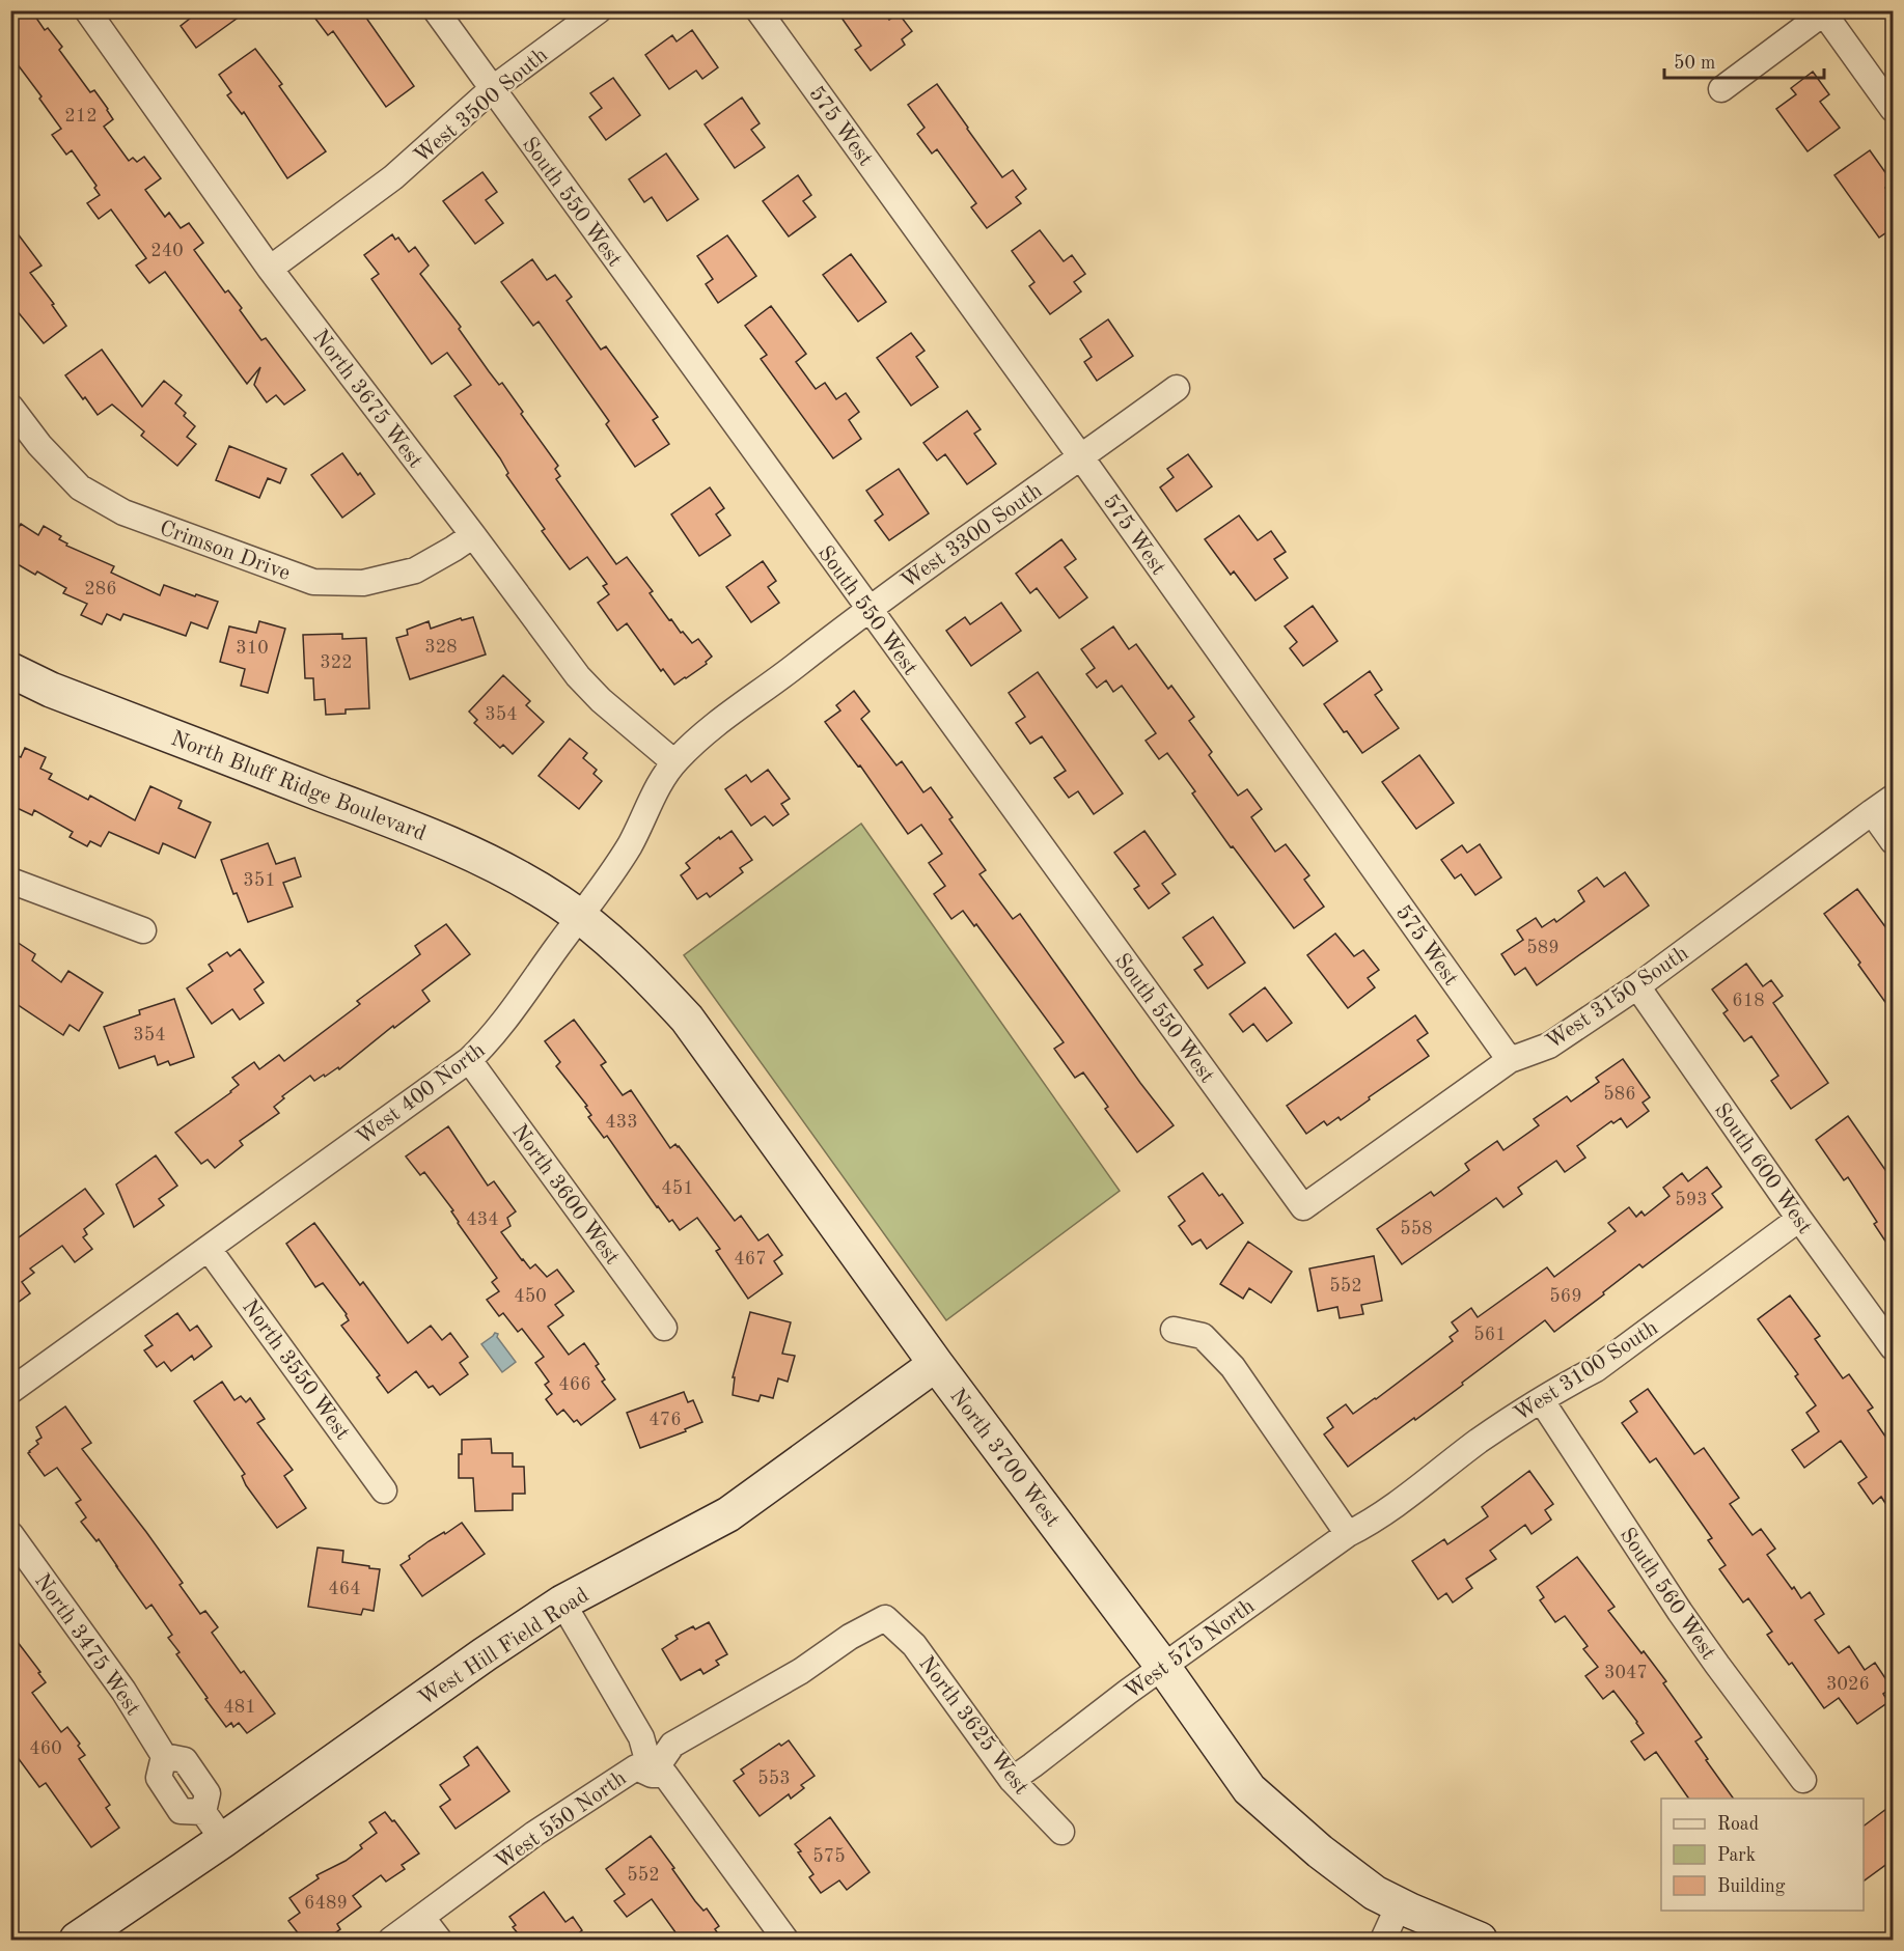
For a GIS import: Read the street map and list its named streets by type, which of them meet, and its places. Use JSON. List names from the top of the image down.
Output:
{
  "streets": {
    "street": [
      "West 3500 South",
      "575 West",
      "South 550 West",
      "North 3675 West",
      "West 3300 South",
      "Crimson Drive",
      "North Bluff Ridge Boulevard",
      "West 3150 South",
      "West 400 North",
      "South 600 West",
      "North 3600 West",
      "North 3550 West",
      "West 3100 South",
      "North 3700 West",
      "South 560 West",
      "North 3475 West",
      "West Hill Field Road",
      "West 575 North",
      "North 3625 West",
      "West 550 North"
    ]
  },
  "crossings": [
    ["West 3500 South", "South 550 West"],
    ["West 3500 South", "North 3675 West"],
    ["575 West", "West 3300 South"],
    ["575 West", "West 3150 South"],
    ["South 550 West", "West 3300 South"],
    ["South 550 West", "West 3150 South"],
    ["North 3675 West", "Crimson Drive"],
    ["North 3675 West", "West 400 North"],
    ["West 3300 South", "West 400 North"],
    ["North Bluff Ridge Boulevard", "West 400 North"],
    ["North Bluff Ridge Boulevard", "North 3700 West"],
    ["West 3150 South", "South 600 West"],
    ["West 400 North", "North 3600 West"],
    ["West 400 North", "North 3550 West"],
    ["West 400 North", "North 3700 West"],
    ["South 600 West", "West 3100 South"],
    ["West 3100 South", "South 560 West"],
    ["West 3100 South", "West 575 North"],
    ["North 3700 West", "West Hill Field Road"],
    ["North 3700 West", "West 575 North"],
    ["North 3475 West", "West Hill Field Road"],
    ["West 575 North", "North 3625 West"],
    ["North 3625 West", "West 550 North"]
  ],
  "house_numbers": [
    "212",
    "240",
    "286",
    "328",
    "310",
    "322",
    "354",
    "351",
    "589",
    "618",
    "354",
    "586",
    "433",
    "451",
    "593",
    "434",
    "558",
    "467",
    "552",
    "450",
    "569",
    "561",
    "466",
    "476",
    "464",
    "3047",
    "3026",
    "481",
    "460",
    "553",
    "575",
    "552",
    "6489"
  ],
  "legend": ["Road", "Park", "Building"],
  "scale_bar": "50 m"
}
